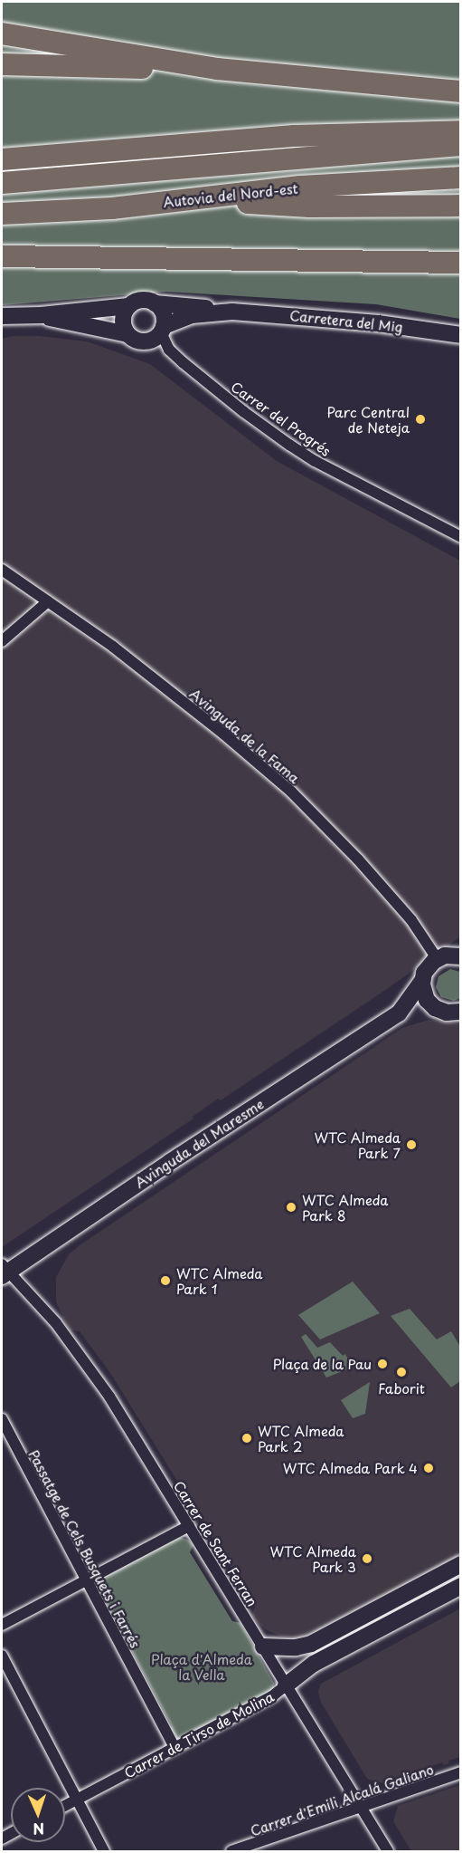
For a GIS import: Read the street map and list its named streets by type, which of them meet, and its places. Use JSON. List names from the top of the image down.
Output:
{
  "streets": {
    "highway": ["Autovia del Nord-est"],
    "street": [
      "Carretera del Mig",
      "Carrer del Progrés",
      "Avinguda de la Fama",
      "Avinguda del Maresme",
      "Carrer de Sant Ferran",
      "Passatge de Cels Busquets i Farrés",
      "Carrer de Tirso de Molina",
      "Carrer d'Emili Alcalá Galiano"
    ]
  },
  "crossings": [
    ["Carretera del Mig", "Carrer del Progrés"],
    ["Avinguda de la Fama", "Avinguda del Maresme"],
    ["Avinguda del Maresme", "Carrer de Sant Ferran"],
    ["Carrer de Sant Ferran", "Carrer de Tirso de Molina"],
    ["Carrer de Sant Ferran", "Carrer d'Emili Alcalá Galiano"],
    ["Passatge de Cels Busquets i Farrés", "Carrer de Tirso de Molina"]
  ],
  "parks": ["Plaça d'Almeda la Vella"],
  "places": [
    "Parc Central de Neteja",
    "WTC Almeda Park 7",
    "WTC Almeda Park 8",
    "WTC Almeda Park 1",
    "Plaça de la Pau",
    "Faborit",
    "WTC Almeda Park 2",
    "WTC Almeda Park 4",
    "WTC Almeda Park 3"
  ],
  "north": "bottom"
}
